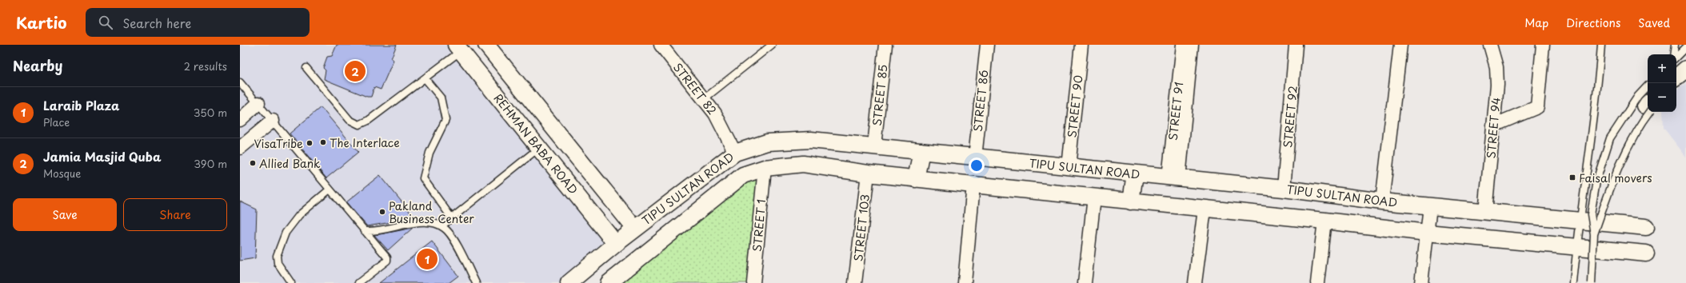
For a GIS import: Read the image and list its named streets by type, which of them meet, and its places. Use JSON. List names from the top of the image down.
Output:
{
  "streets": {
    "street": [
      "STREET 82",
      "STREET 85",
      "STREET 86",
      "STREET 90",
      "STREET 91",
      "STREET 92",
      "STREET 94",
      "REHMAN BABA ROAD",
      "TIPU SULTAN ROAD",
      "STREET 1",
      "STREET 103"
    ]
  },
  "crossings": [
    ["STREET 82", "TIPU SULTAN ROAD"],
    ["STREET 85", "TIPU SULTAN ROAD"],
    ["STREET 86", "TIPU SULTAN ROAD"],
    ["STREET 90", "TIPU SULTAN ROAD"],
    ["STREET 91", "TIPU SULTAN ROAD"],
    ["STREET 92", "TIPU SULTAN ROAD"],
    ["STREET 94", "TIPU SULTAN ROAD"],
    ["REHMAN BABA ROAD", "TIPU SULTAN ROAD"],
    ["TIPU SULTAN ROAD", "STREET 1"],
    ["TIPU SULTAN ROAD", "STREET 103"]
  ],
  "places": {
    "other": [
      "The Interlace",
      "VisaTribe",
      "Allied Bank",
      "Pakland Business Center"
    ],
    "transit": ["Faisal movers"]
  },
  "page": {
    "header": "Kartio",
    "search": "Search here",
    "nav": ["Map", "Directions", "Saved"],
    "heading": ["Nearby", "2 results"],
    "map_buttons": ["+", "−"],
    "pins": ["2", "1"],
    "list": [
      {
        "mark": "1",
        "name": "Laraib Plaza",
        "note": "Place",
        "value": "350 m"
      },
      {
        "mark": "2",
        "name": "Jamia Masjid Quba",
        "note": "Mosque",
        "value": "390 m"
      }
    ],
    "buttons": ["Save", "Share"]
  }
}
